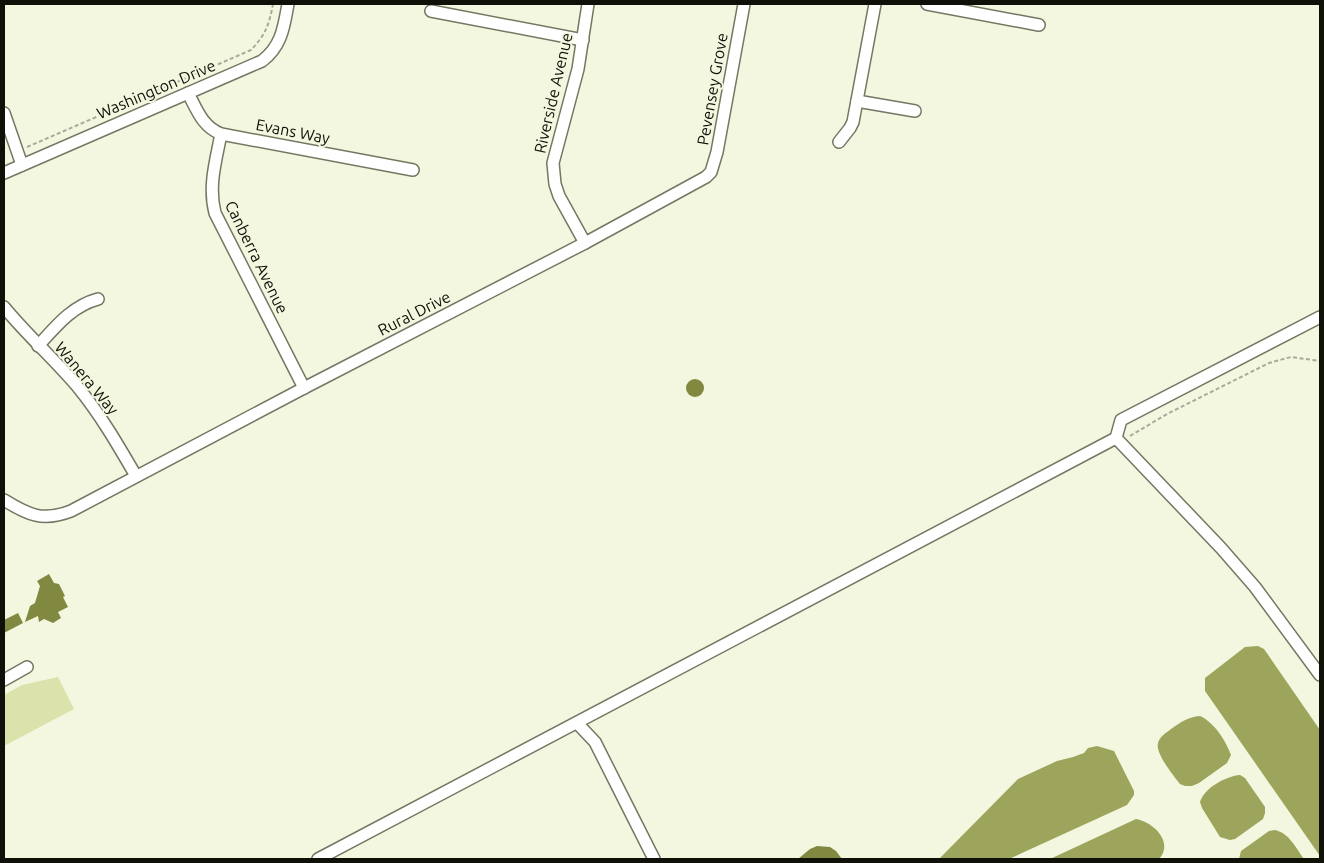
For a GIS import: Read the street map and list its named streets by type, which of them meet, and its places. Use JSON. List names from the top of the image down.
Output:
{
  "streets": {
    "street": [
      "Washington Drive",
      "Pevensey Grove",
      "Riverside Avenue",
      "Evans Way",
      "Canberra Avenue",
      "Rural Drive",
      "Wanera Way"
    ]
  },
  "crossings": [
    ["Washington Drive", "Evans Way"],
    ["Pevensey Grove", "Rural Drive"],
    ["Riverside Avenue", "Rural Drive"],
    ["Evans Way", "Canberra Avenue"],
    ["Canberra Avenue", "Rural Drive"],
    ["Rural Drive", "Wanera Way"]
  ]
}
